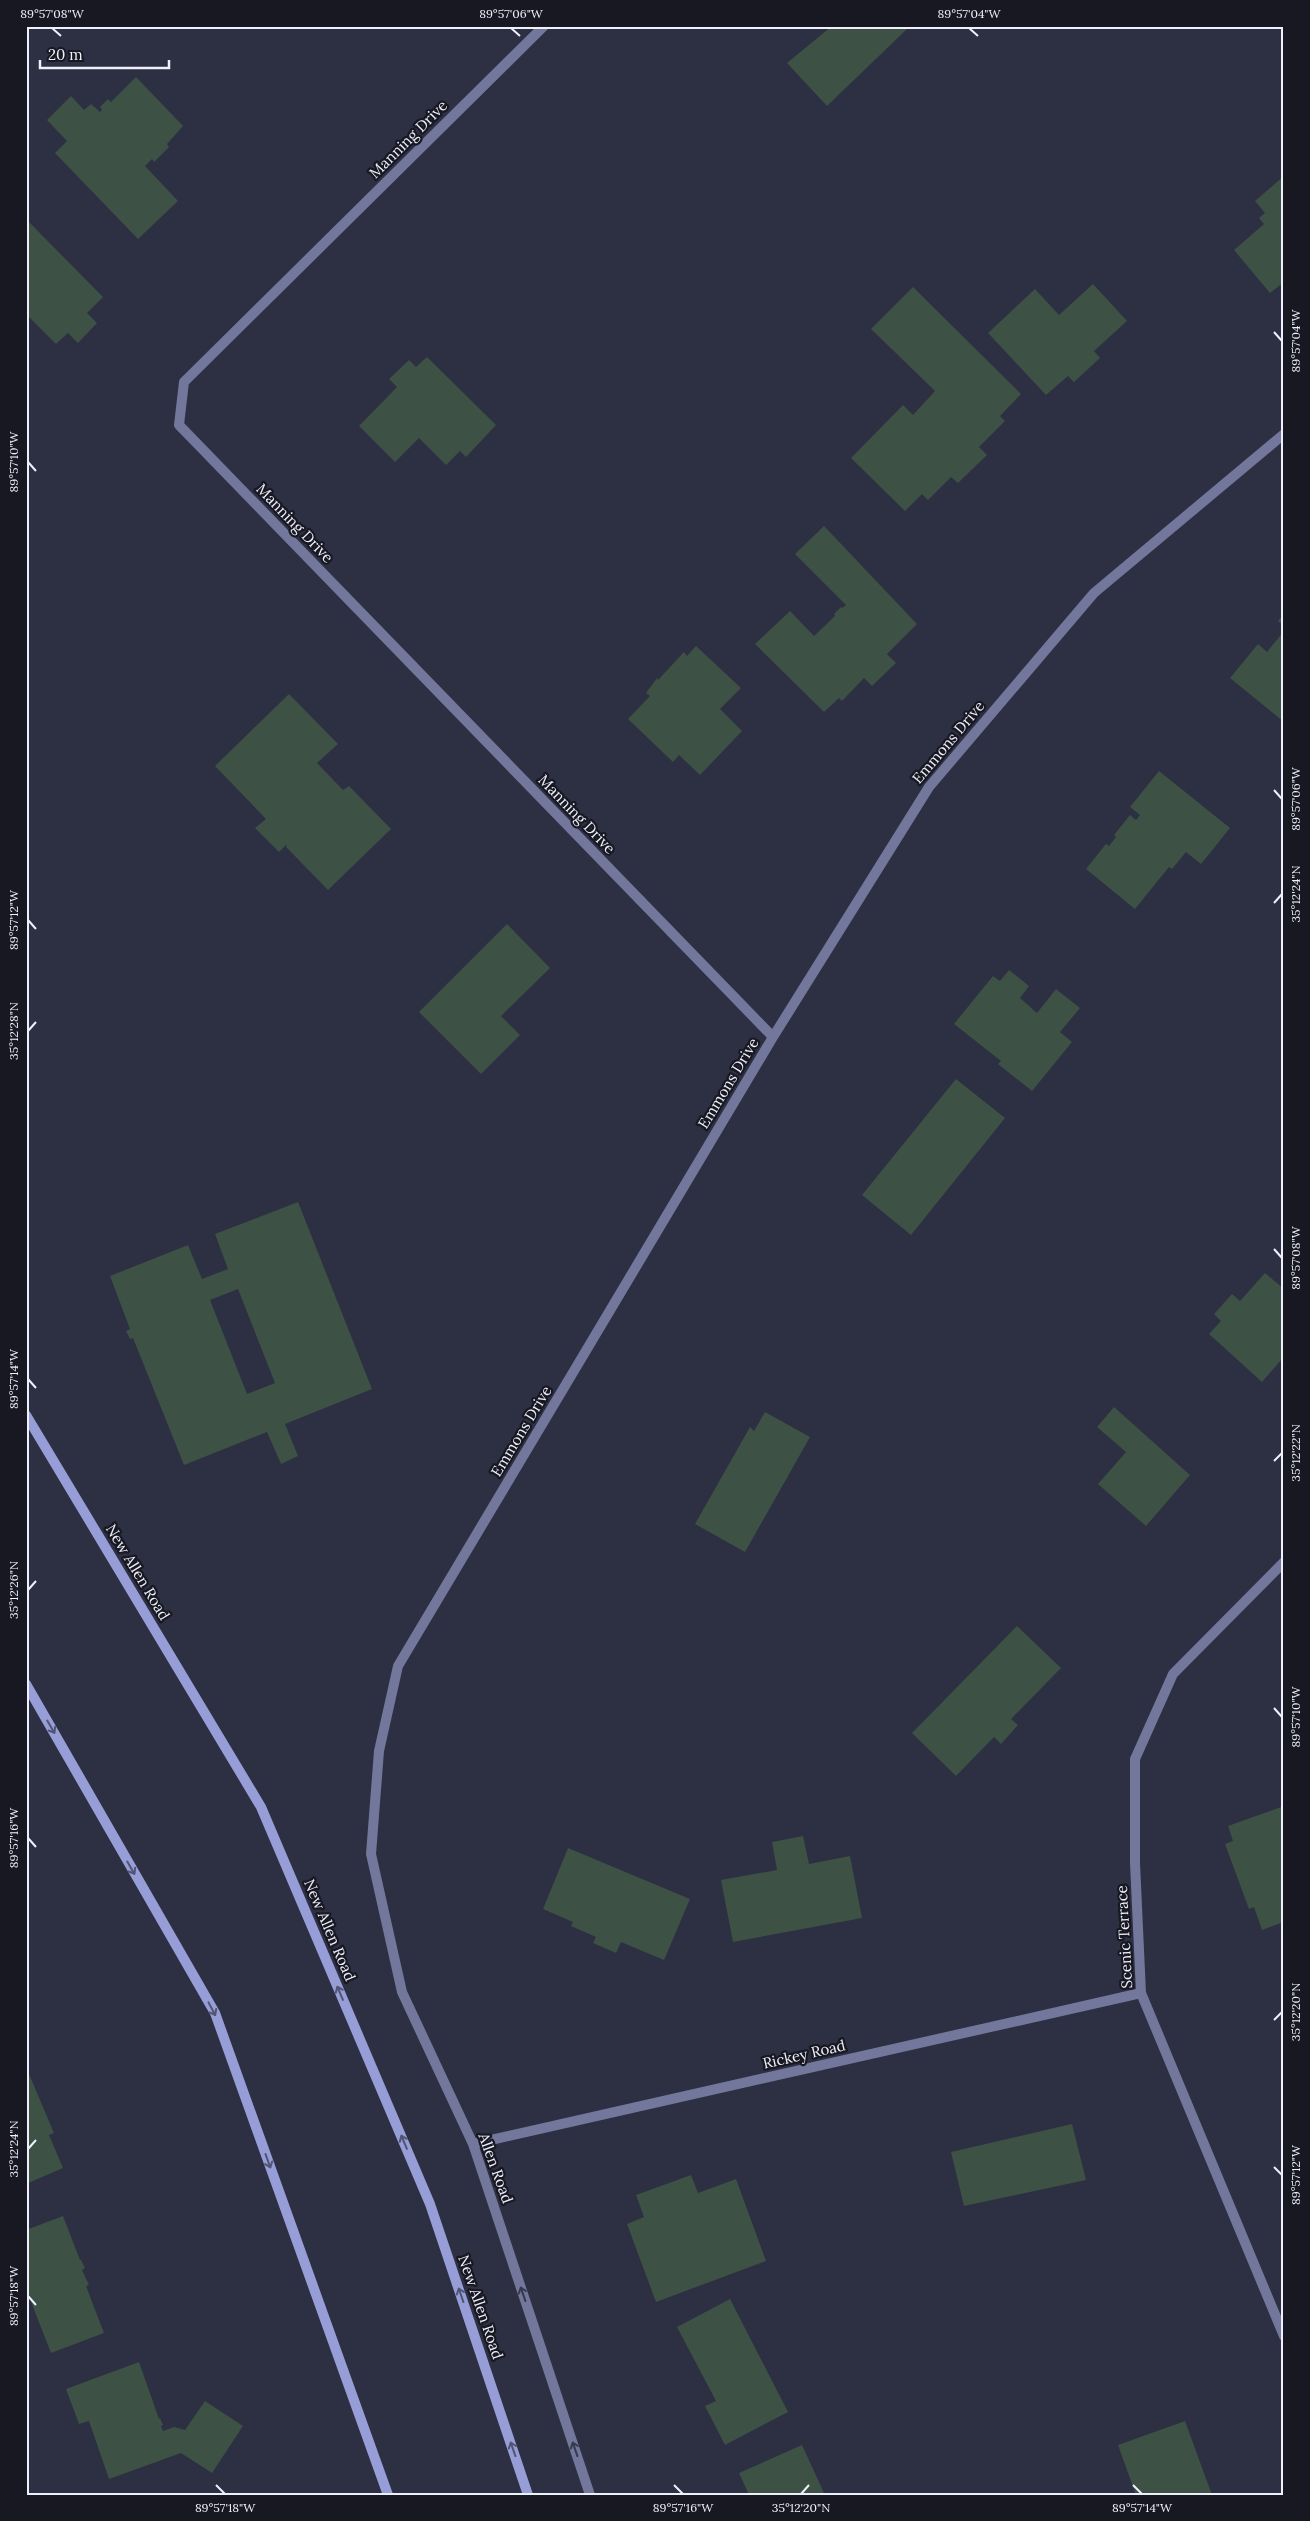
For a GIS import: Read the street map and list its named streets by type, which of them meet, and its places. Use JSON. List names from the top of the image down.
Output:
{
  "streets": {
    "main road": ["New Allen Road"],
    "street": [
      "Manning Drive",
      "Emmons Drive",
      "Scenic Terrace",
      "Rickey Road",
      "Allen Road"
    ]
  },
  "crossings": [
    ["Manning Drive", "Emmons Drive"],
    ["Emmons Drive", "Allen Road"],
    ["Scenic Terrace", "Rickey Road"],
    ["Rickey Road", "Allen Road"]
  ],
  "one_way": ["New Allen Road", "Allen Road"],
  "scale_bar": "20 m",
  "coordinates": [
    "89°57'08\"W",
    "89°57'06\"W",
    "89°57'04\"W",
    "89°57'10\"W",
    "35°12'24\"N",
    "89°57'12\"W",
    "35°12'28\"N",
    "89°57'14\"W",
    "35°12'22\"N",
    "35°12'26\"N",
    "89°57'16\"W",
    "35°12'20\"N",
    "89°57'18\"W"
  ]
}
